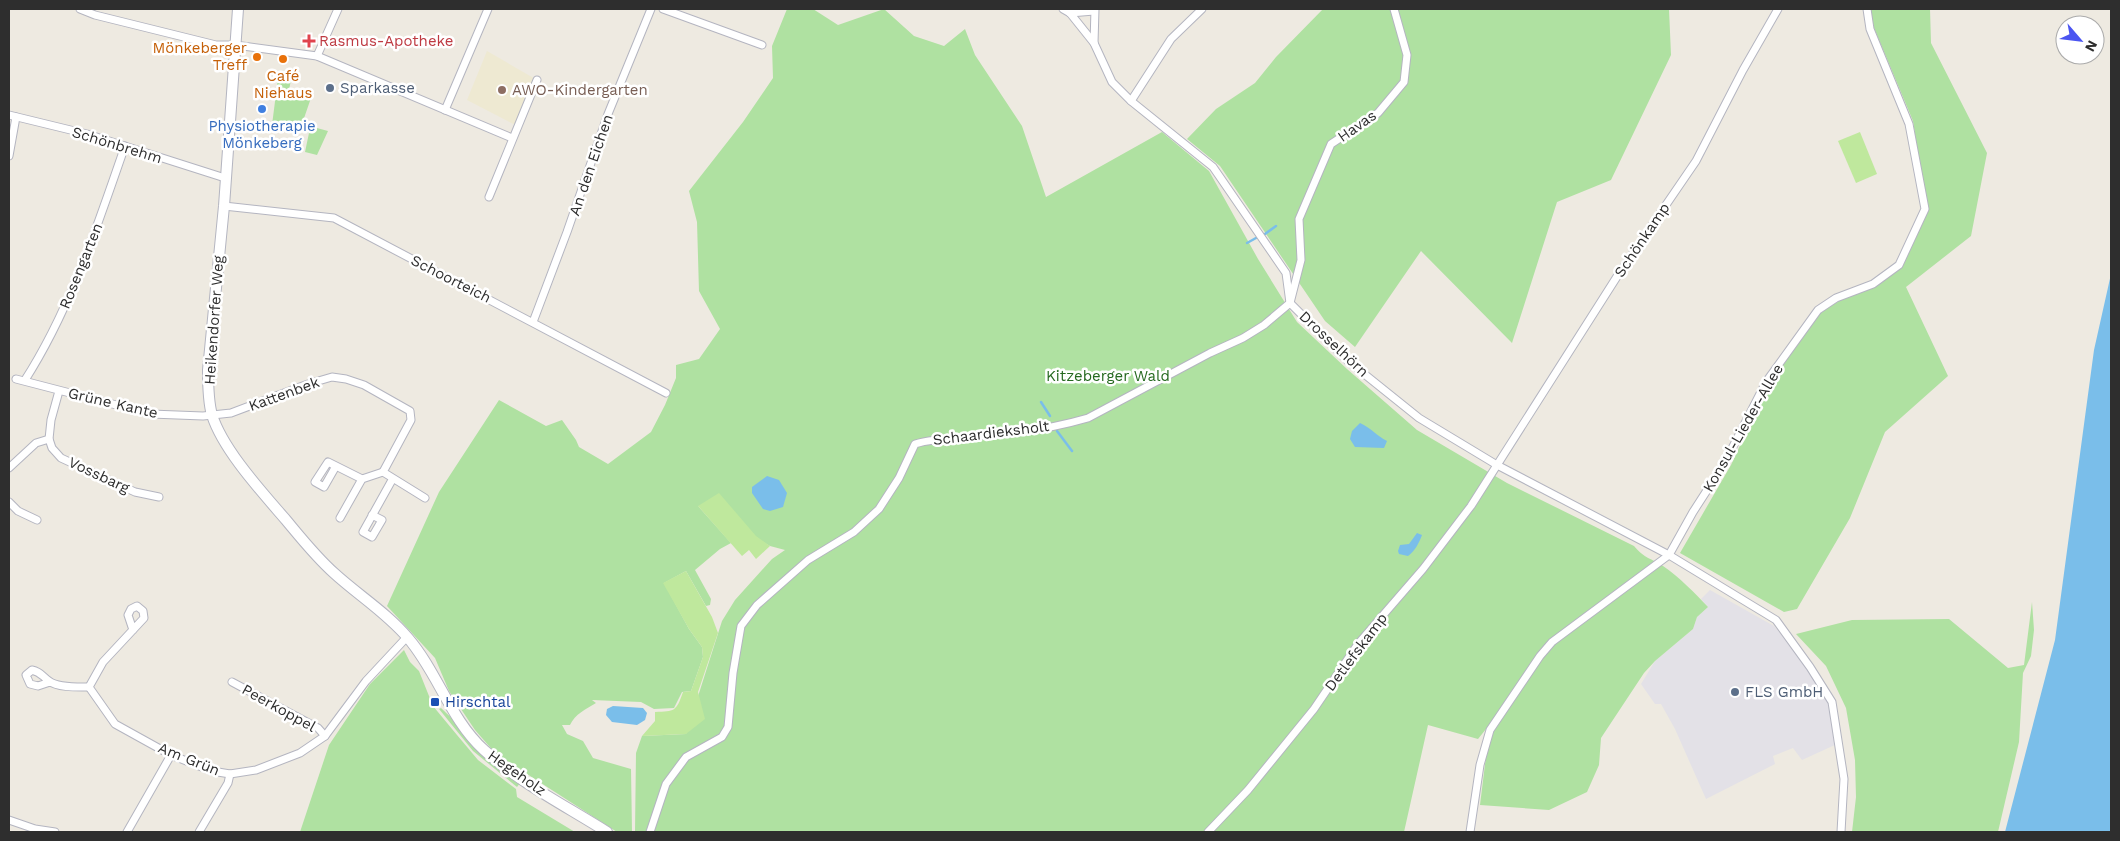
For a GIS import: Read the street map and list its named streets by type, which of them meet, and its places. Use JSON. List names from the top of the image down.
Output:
{
  "streets": {
    "street": [
      "Havas",
      "Schönbrehm",
      "An den Eichen",
      "Schönkamp",
      "Rosengarten",
      "Schoorteich",
      "Heikendorfer Weg",
      "Drosselhörn",
      "Kattenbek",
      "Grüne Kante",
      "Konsul-Lieder-Allee",
      "Schaardieksholt",
      "Vossbarg",
      "Detlefskamp",
      "Peerkoppel",
      "Am Grün",
      "Hegeholz"
    ]
  },
  "crossings": [
    ["Havas", "Drosselhörn"],
    ["Havas", "Schaardieksholt"],
    ["Schönbrehm", "Rosengarten"],
    ["Schönbrehm", "Heikendorfer Weg"],
    ["An den Eichen", "Schoorteich"],
    ["Schönkamp", "Drosselhörn"],
    ["Schönkamp", "Detlefskamp"],
    ["Rosengarten", "Grüne Kante"],
    ["Schoorteich", "Heikendorfer Weg"],
    ["Heikendorfer Weg", "Kattenbek"],
    ["Heikendorfer Weg", "Grüne Kante"],
    ["Heikendorfer Weg", "Am Grün"],
    ["Heikendorfer Weg", "Hegeholz"],
    ["Drosselhörn", "Konsul-Lieder-Allee"],
    ["Drosselhörn", "Schaardieksholt"],
    ["Drosselhörn", "Detlefskamp"],
    ["Kattenbek", "Grüne Kante"],
    ["Peerkoppel", "Am Grün"]
  ],
  "parks": ["Kitzeberger Wald"],
  "places": {
    "health": ["Rasmus-Apotheke"],
    "other": [
      "Mönkeberger Treff",
      "Café Niehaus",
      "Sparkasse",
      "AWO-Kindergarten",
      "Physiotherapie Mönkeberg",
      "FLS GmbH"
    ],
    "transit": ["Hirschtal"]
  },
  "north": "bottom right"
}
